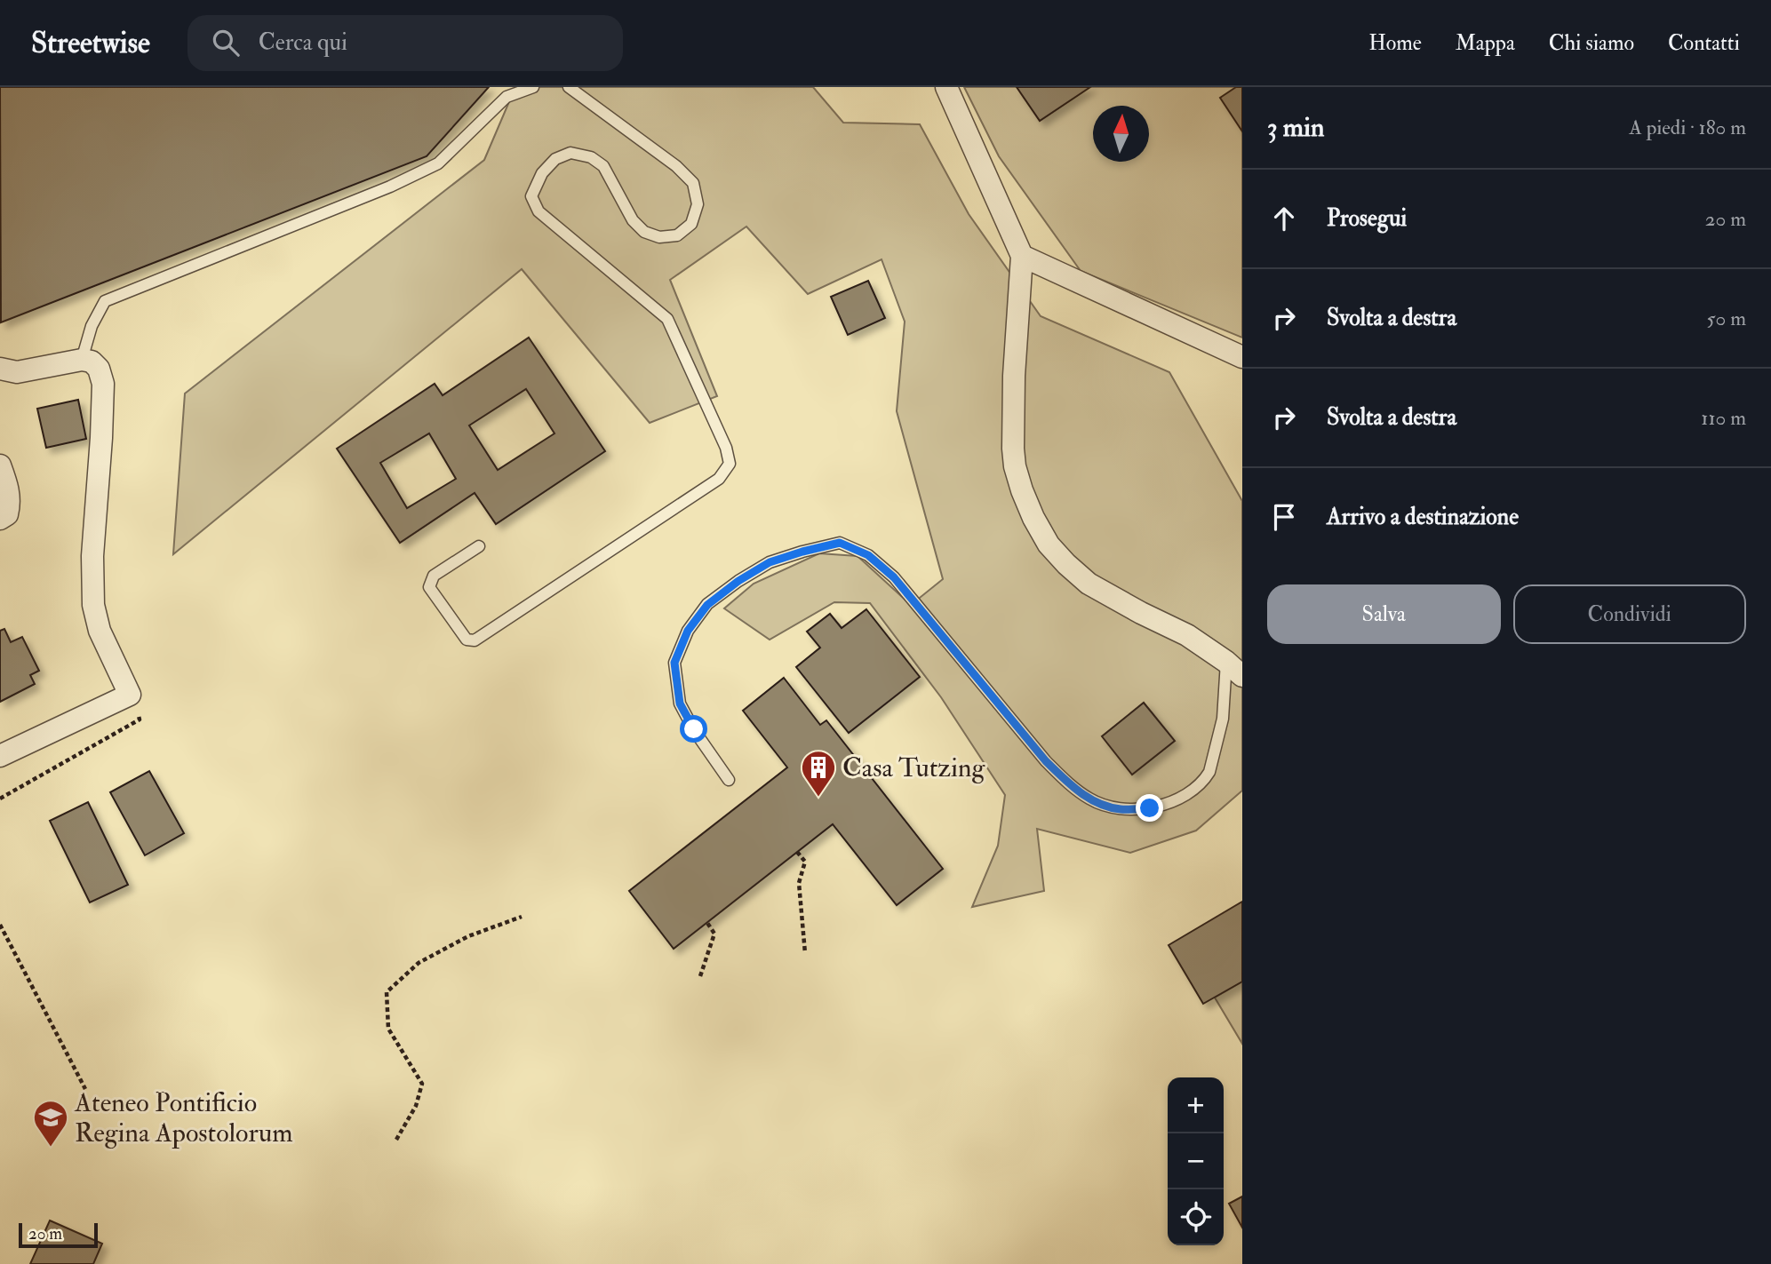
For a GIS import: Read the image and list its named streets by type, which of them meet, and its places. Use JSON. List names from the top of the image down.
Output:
{
  "places": {
    "building": ["Casa Tutzing"],
    "school or university": ["Ateneo Pontificio Regina Apostolorum"]
  },
  "scale_bar": "20 m",
  "north": "top",
  "page": {
    "header": "Streetwise",
    "search": "Cerca qui",
    "nav": [
      "Home",
      "Mappa",
      "Chi siamo",
      "Contatti"
    ],
    "heading": ["3 min", "A piedi · 180 m"],
    "list": [
      ["Prosegui", "20 m"],
      ["Svolta a destra", "50 m"],
      ["Svolta a destra", "110 m"],
      "Arrivo a destinazione"
    ],
    "buttons": ["Salva", "Condividi"],
    "map_buttons": ["+", "−"],
    "scale": "20 m"
  }
}
